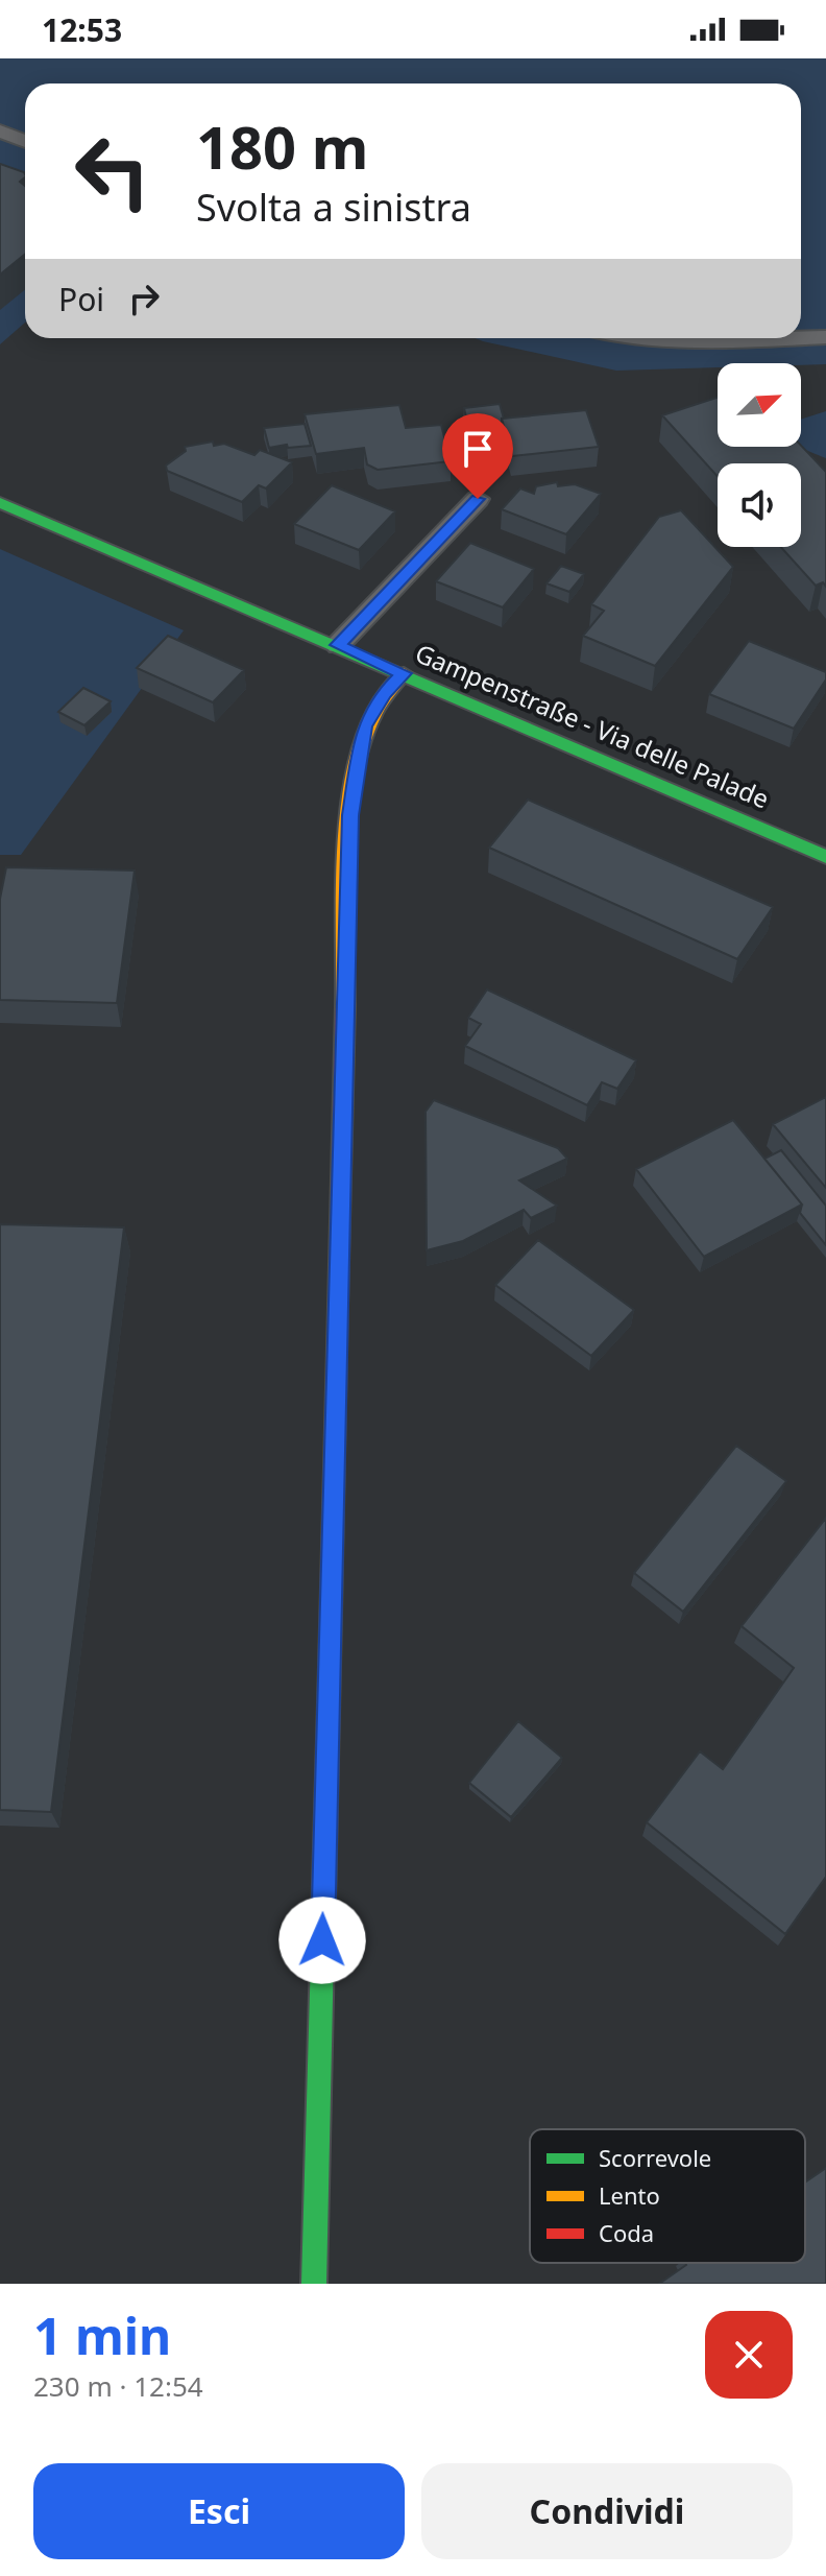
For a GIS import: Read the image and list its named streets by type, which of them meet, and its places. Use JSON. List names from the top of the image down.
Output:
{
  "streets": {
    "street": ["Gampenstraße - Via delle Palade"]
  },
  "legend": ["Scorrevole", "Lento", "Coda"],
  "north": "top right",
  "page": {
    "status": "12:53",
    "turn": ["180 m", "Svolta a sinistra"],
    "then": "Poi",
    "heading": ["1 min", "230 m · 12:54"],
    "buttons": ["Esci", "Condividi"]
  }
}
